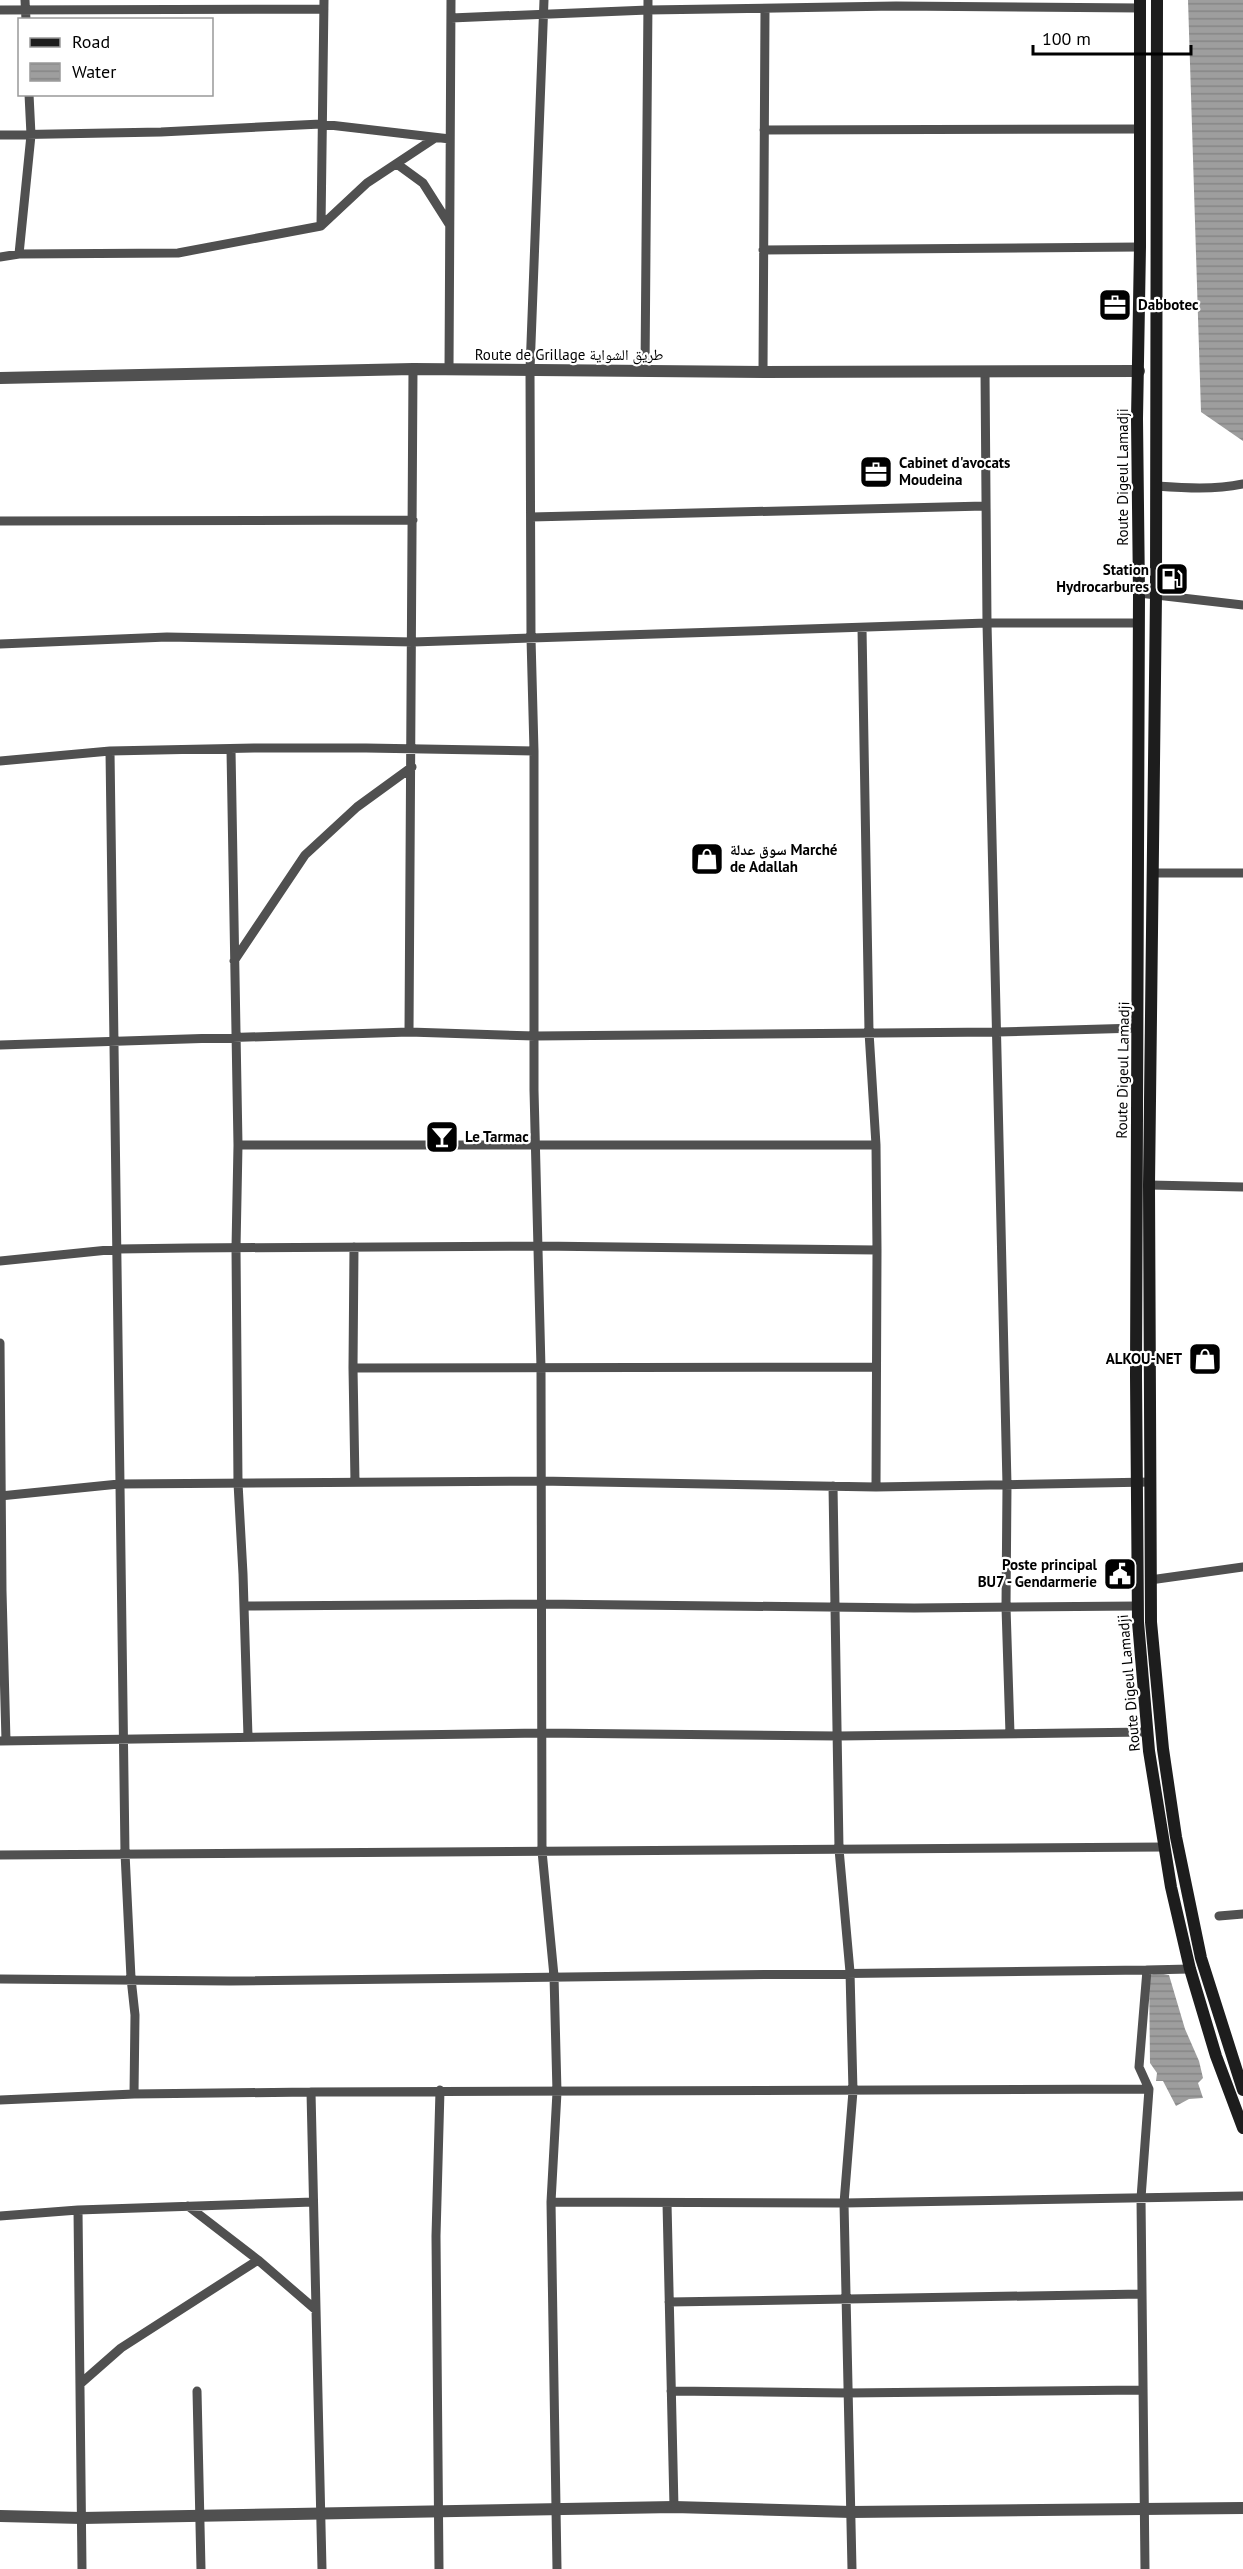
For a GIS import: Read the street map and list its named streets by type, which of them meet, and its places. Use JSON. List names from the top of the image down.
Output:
{
  "streets": {
    "main road": ["Route Digeul Lamadji"],
    "street": ["Route de Grillage طريق الشواية"]
  },
  "crossings": [
    ["Route de Grillage طريق الشواية", "Route Digeul Lamadji"]
  ],
  "places": {
    "office": ["Dabbotec", "Cabinet d'avocats Moudeina"],
    "fuel station": ["Station Hydrocarbures"],
    "shop": ["سوق عدلة Marché de Adallah", "ALKOU-NET"],
    "bar": ["Le Tarmac"],
    "public building": ["Poste principal BU7 - Gendarmerie"]
  },
  "legend": ["Road", "Water"],
  "scale_bar": "100 m"
}
